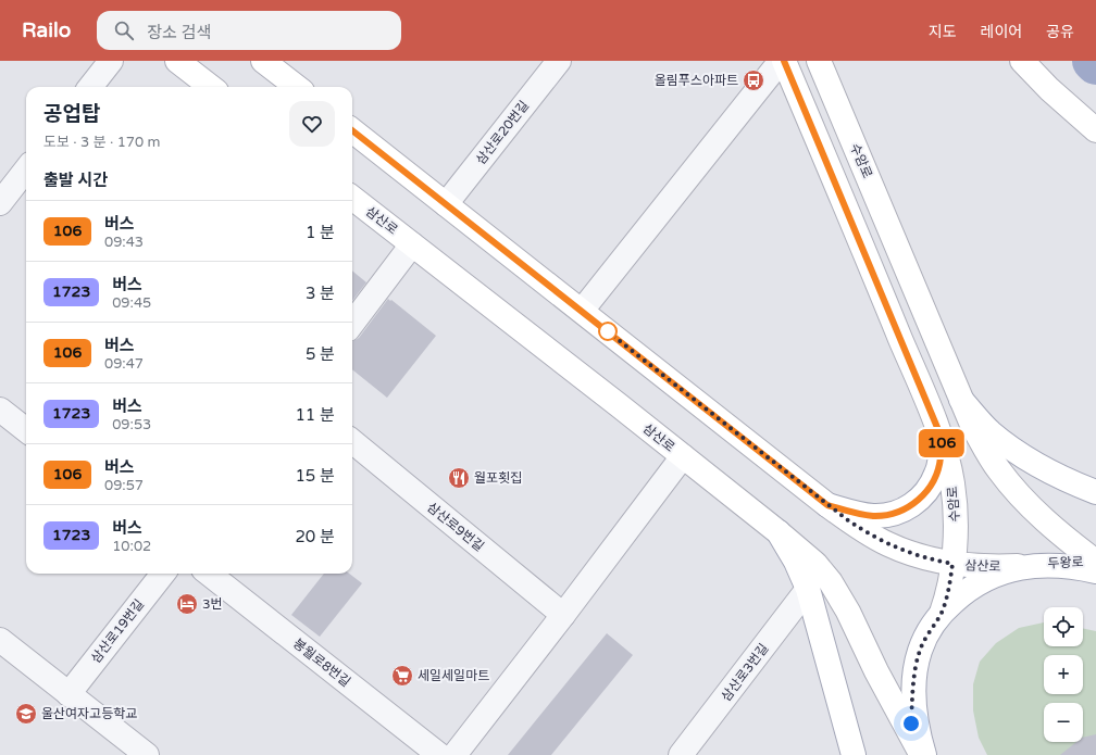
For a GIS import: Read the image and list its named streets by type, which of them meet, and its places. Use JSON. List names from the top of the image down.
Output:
{
  "streets": {
    "main road": ["수암로", "삼산로", "두왕로"],
    "street": [
      "삼산로20번길",
      "삼산로9번길",
      "삼산로19번길",
      "봉월로8번길",
      "삼산로3번길"
    ]
  },
  "crossings": [
    ["삼산로20번길", "삼산로"],
    ["수암로", "삼산로"],
    ["수암로", "두왕로"],
    ["삼산로", "두왕로"]
  ],
  "places": {
    "bus stop": ["올림푸스아파트"],
    "restaurant": ["월포횟집"],
    "hotel": ["3번"],
    "supermarket": ["세일세일마트"],
    "school or university": ["울산여자고등학교"]
  },
  "lines": ["bus line 106"],
  "page": {
    "header": "Railo",
    "search": "장소 검색",
    "nav": ["지도", "레이어", "공유"],
    "on_map": "106",
    "heading": [
      ["공업탑", "도보 · 3 분 · 170 m"],
      "출발 시간"
    ],
    "list": [
      {
        "mark": "106",
        "name": "버스",
        "note": "09:43",
        "value": "1 분"
      },
      {
        "mark": "1723",
        "name": "버스",
        "note": "09:45",
        "value": "3 분"
      },
      {
        "mark": "106",
        "name": "버스",
        "note": "09:47",
        "value": "5 분"
      },
      {
        "mark": "1723",
        "name": "버스",
        "note": "09:53",
        "value": "11 분"
      },
      {
        "mark": "106",
        "name": "버스",
        "note": "09:57",
        "value": "15 분"
      },
      {
        "mark": "1723",
        "name": "버스",
        "note": "10:02",
        "value": "20 분"
      }
    ],
    "map_buttons": ["+", "−"]
  }
}
